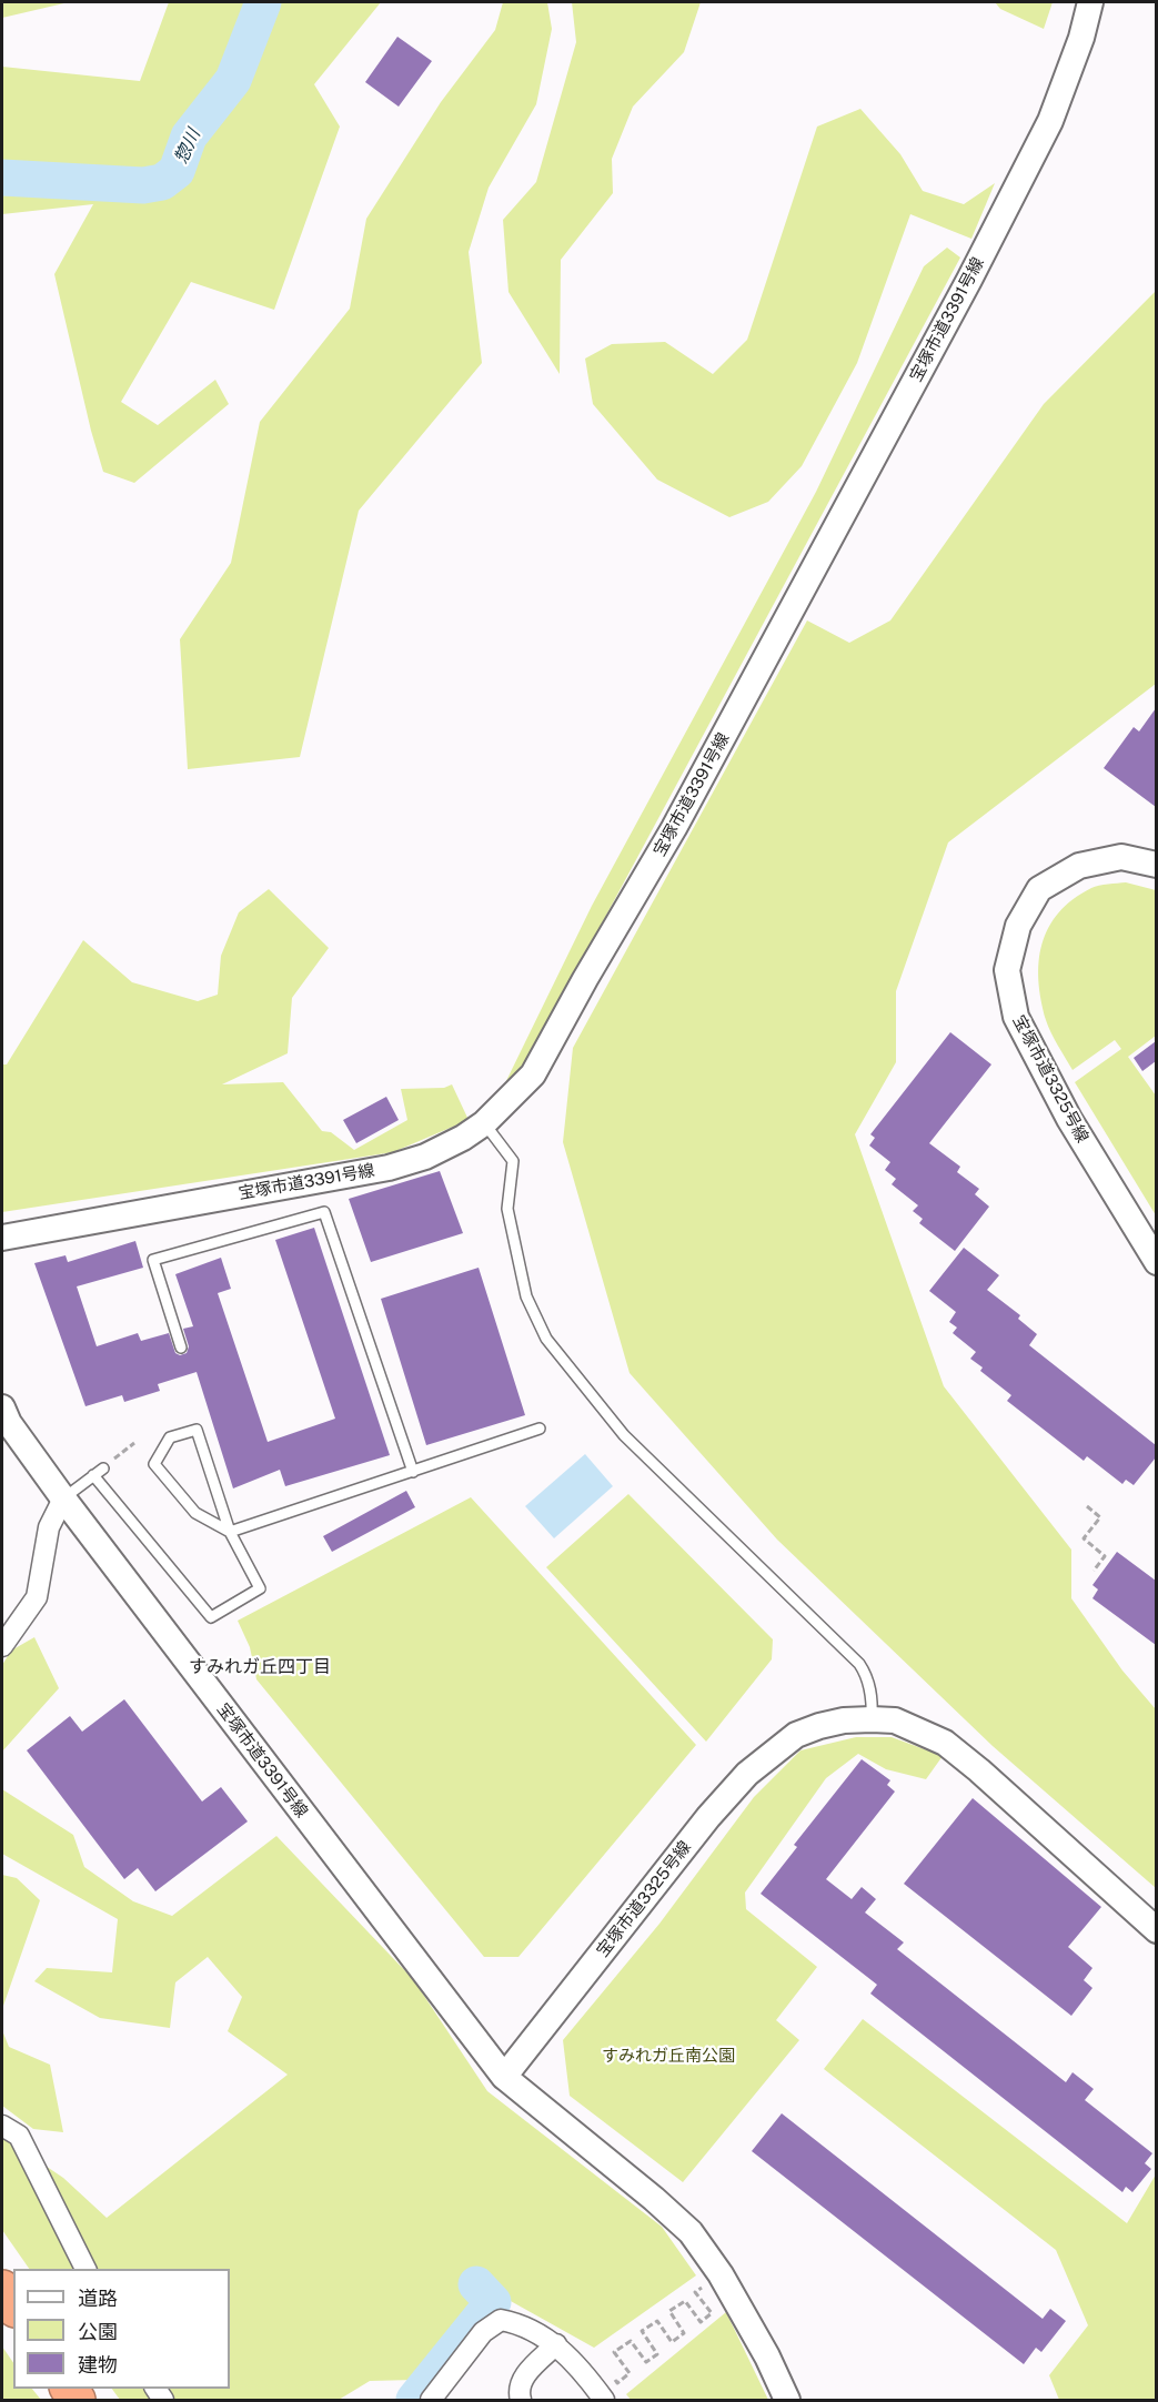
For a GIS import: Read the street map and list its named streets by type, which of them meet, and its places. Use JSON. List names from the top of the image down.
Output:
{
  "streets": {
    "street": ["宝塚市道3391号線", "宝塚市道3325号線"]
  },
  "crossings": [
    ["宝塚市道3391号線", "宝塚市道3325号線"]
  ],
  "districts": ["すみれガ丘四丁目"],
  "water": ["惣川"],
  "parks": ["すみれガ丘南公園"],
  "legend": ["道路", "公園", "建物"]
}
